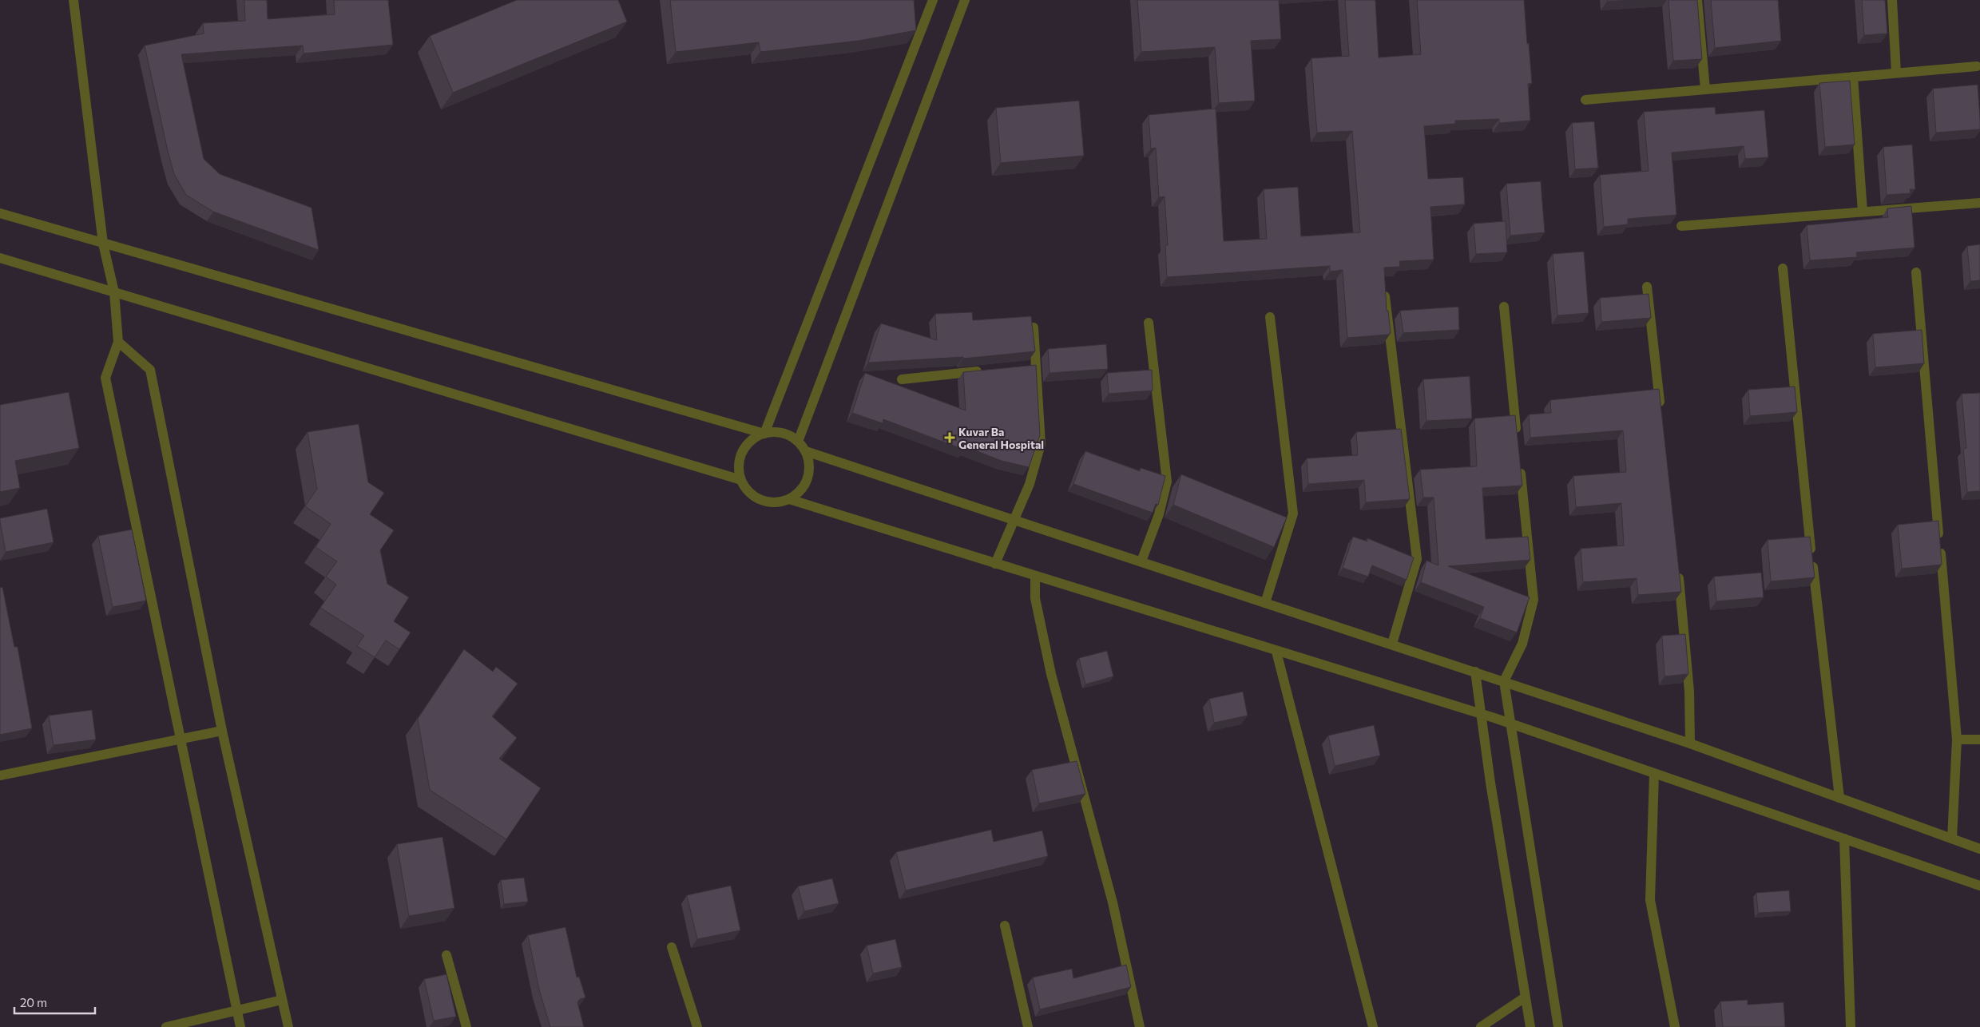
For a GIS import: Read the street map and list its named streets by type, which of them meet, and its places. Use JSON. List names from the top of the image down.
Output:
{
  "places": {
    "health": ["Kuvar Ba General Hospital"]
  },
  "scale_bar": "20 m"
}
